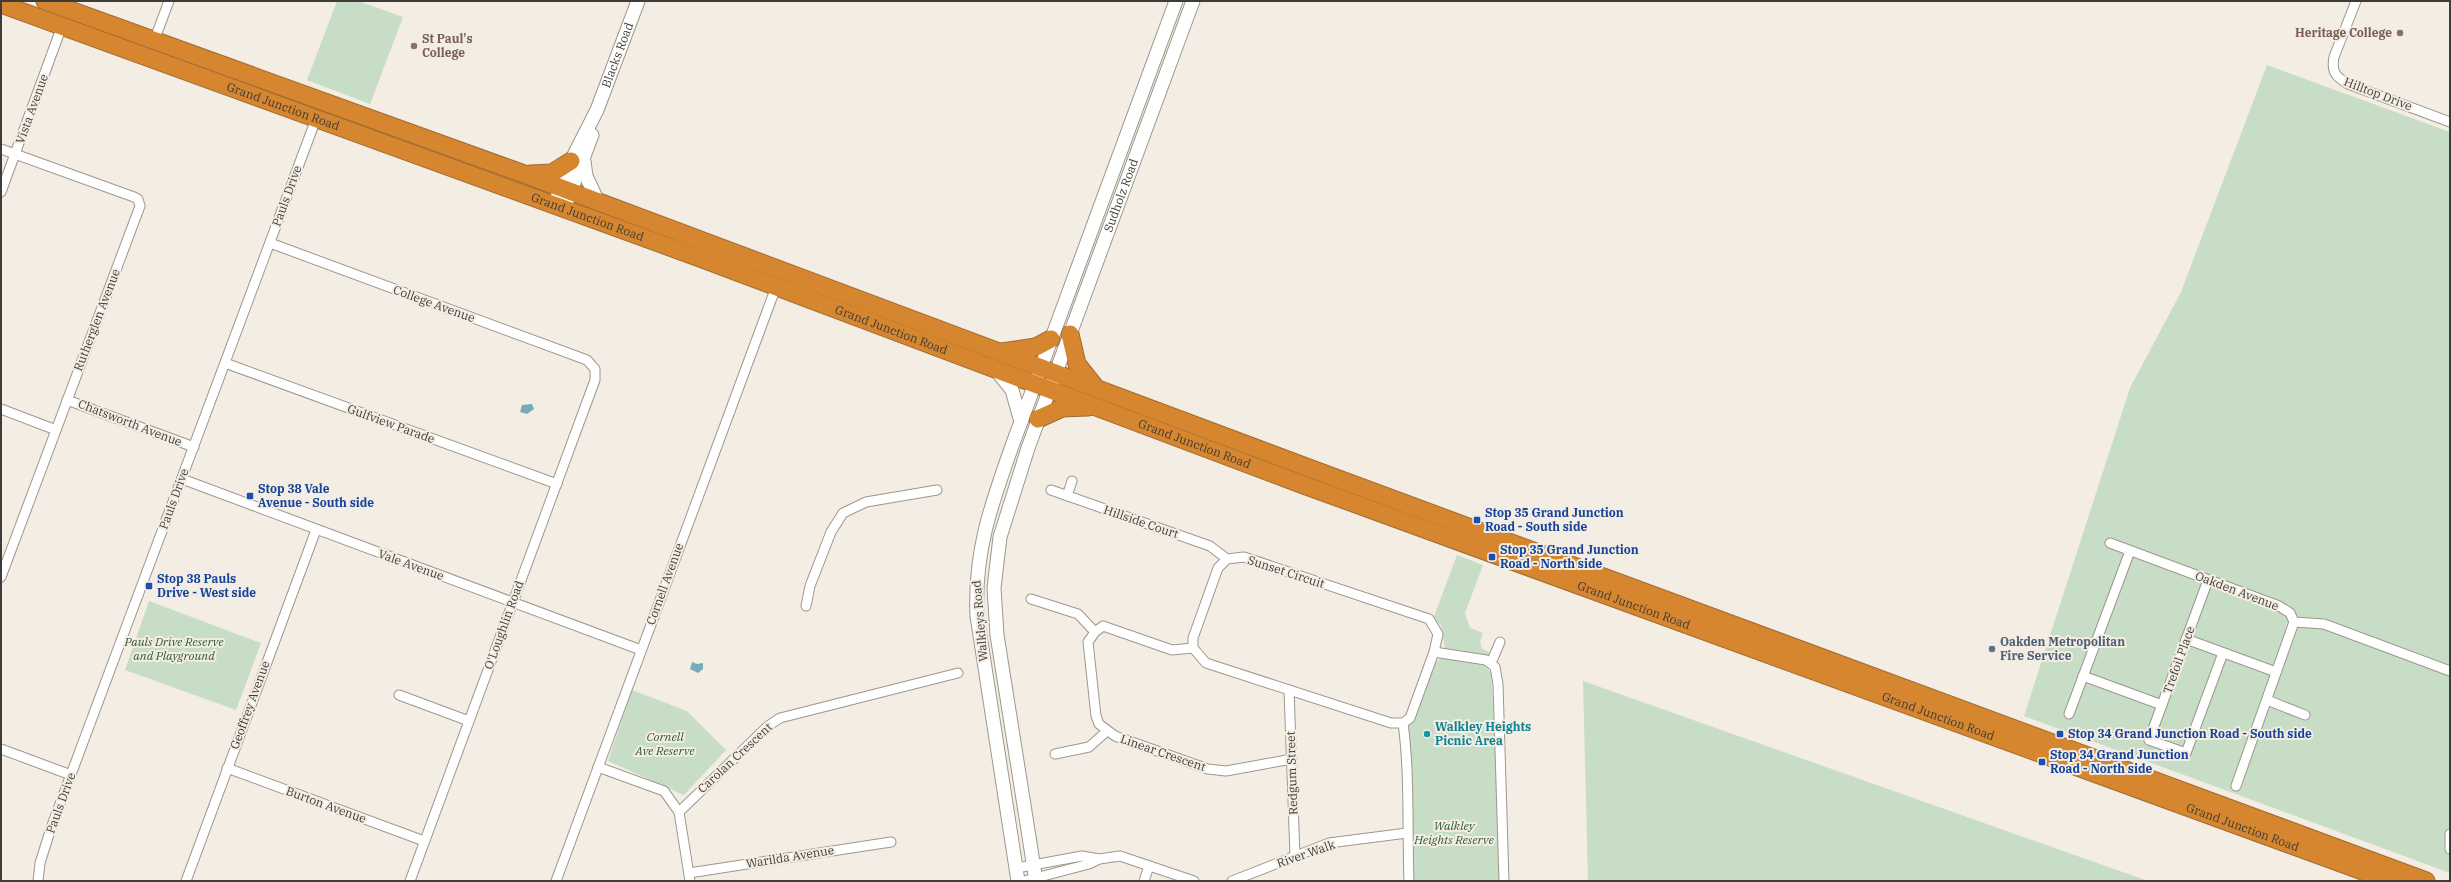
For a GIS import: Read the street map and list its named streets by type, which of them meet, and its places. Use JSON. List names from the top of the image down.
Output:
{
  "streets": {
    "highway": ["Grand Junction Road"],
    "main road": ["Blacks Road", "Sudholz Road", "Walkleys Road"],
    "street": [
      "Hilltop Drive",
      "Vista Avenue",
      "Pauls Drive",
      "College Avenue",
      "Rutherglen Avenue",
      "Chatsworth Avenue",
      "Gulfview Parade",
      "Hillside Court",
      "Vale Avenue",
      "Sunset Circuit",
      "Cornell Avenue",
      "Oakden Avenue",
      "O'Loughlin Road",
      "Trefoil Place",
      "Geoffrey Avenue",
      "Linear Crescent",
      "Carolan Crescent",
      "Redgum Street",
      "Burton Avenue",
      "River Walk",
      "Warilda Avenue"
    ]
  },
  "crossings": [
    ["Blacks Road", "Grand Junction Road"],
    ["Grand Junction Road", "Vista Avenue"],
    ["Grand Junction Road", "Sudholz Road"],
    ["Grand Junction Road", "Pauls Drive"],
    ["Grand Junction Road", "Cornell Avenue"],
    ["Grand Junction Road", "Walkleys Road"],
    ["Vista Avenue", "Rutherglen Avenue"],
    ["Sudholz Road", "Walkleys Road"],
    ["Pauls Drive", "College Avenue"],
    ["Pauls Drive", "Chatsworth Avenue"],
    ["Pauls Drive", "Gulfview Parade"],
    ["Pauls Drive", "Vale Avenue"],
    ["College Avenue", "O'Loughlin Road"],
    ["Rutherglen Avenue", "Chatsworth Avenue"],
    ["Gulfview Parade", "O'Loughlin Road"],
    ["Hillside Court", "Sunset Circuit"],
    ["Vale Avenue", "Cornell Avenue"],
    ["Vale Avenue", "O'Loughlin Road"],
    ["Vale Avenue", "Geoffrey Avenue"],
    ["Oakden Avenue", "Trefoil Place"],
    ["O'Loughlin Road", "Burton Avenue"],
    ["Geoffrey Avenue", "Burton Avenue"],
    ["Linear Crescent", "Redgum Street"],
    ["Redgum Street", "River Walk"]
  ],
  "parks": ["Pauls Drive Reserve and Playground", "Cornell Ave Reserve", "Walkley Heights Reserve"],
  "places": {
    "other": [
      "Heritage College",
      "St Paul's College",
      "Oakden Metropolitan Fire Service",
      "Walkley Heights Picnic Area"
    ],
    "transit": [
      "Stop 38 Vale Avenue - South side",
      "Stop 35 Grand Junction Road - South side",
      "Stop 35 Grand Junction Road - North side",
      "Stop 38 Pauls Drive - West side",
      "Stop 34 Grand Junction Road - South side",
      "Stop 34 Grand Junction Road - North side"
    ]
  }
}
